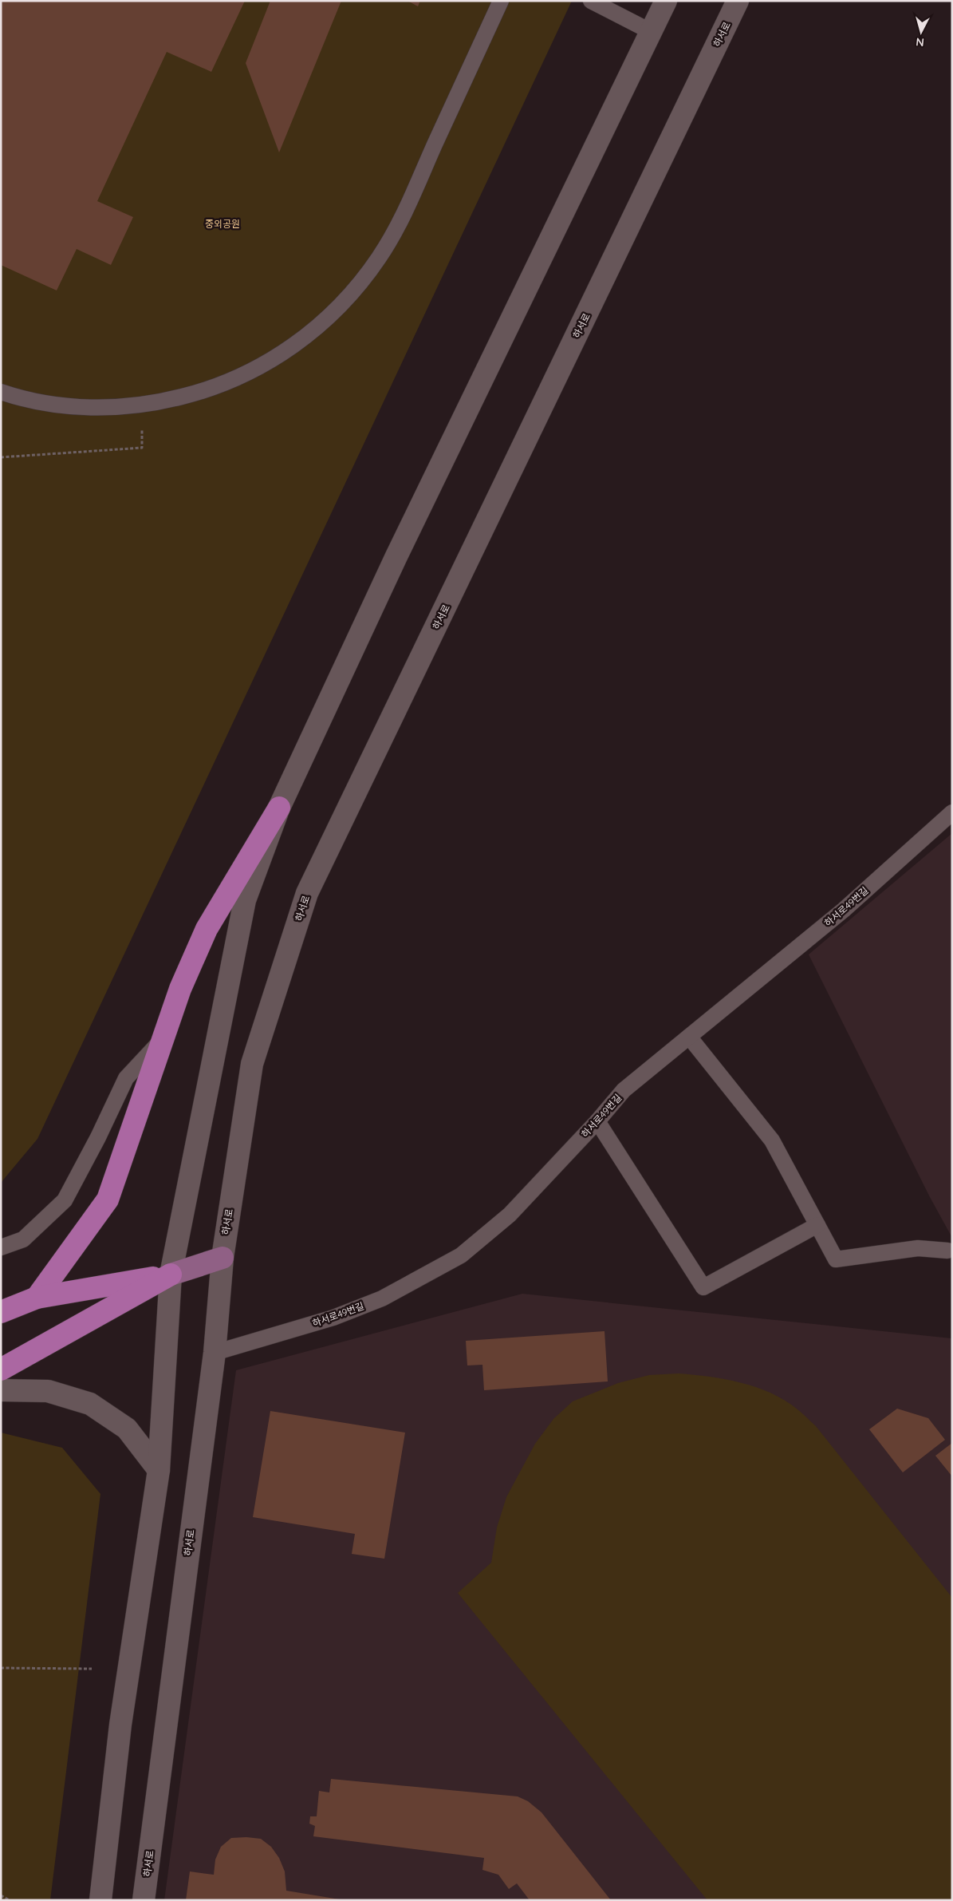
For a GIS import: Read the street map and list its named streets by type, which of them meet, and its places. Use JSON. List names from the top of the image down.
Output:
{
  "streets": {
    "street": ["하서로"],
    "lane": ["하서로49번길"]
  },
  "crossings": [
    ["하서로", "하서로49번길"]
  ],
  "parks": ["중외공원"],
  "north": "bottom"
}
